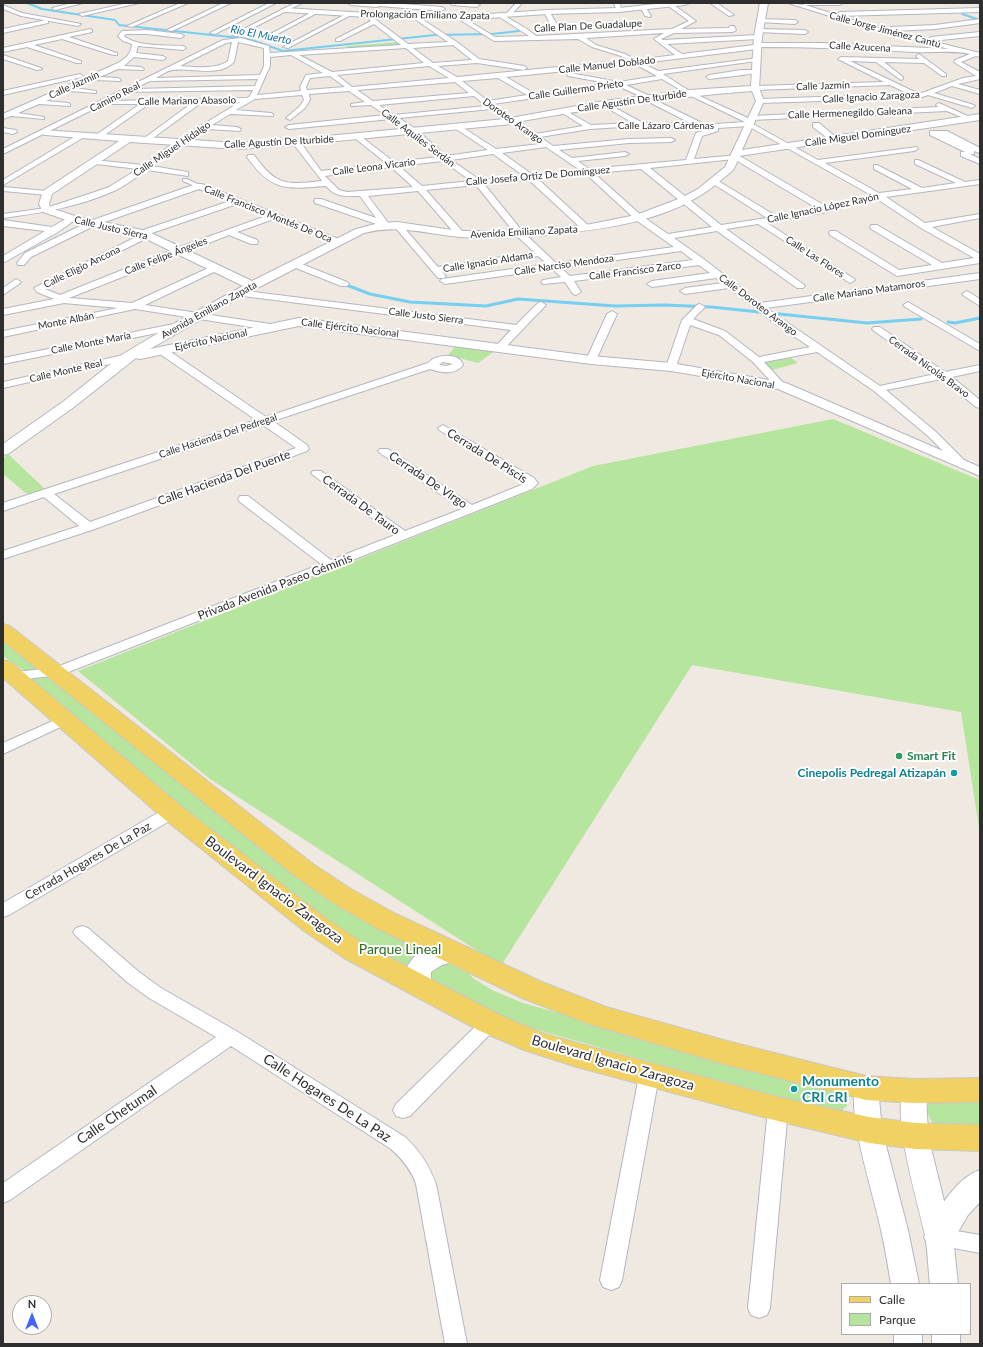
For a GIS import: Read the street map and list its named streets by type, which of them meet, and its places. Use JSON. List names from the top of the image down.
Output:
{
  "streets": {
    "main road": ["Boulevard Ignacio Zaragoza"],
    "street": [
      "Prolongación Emiliano Zapata",
      "Calle Plan De Guadalupe",
      "Calle Jorge Jiménez Cantú",
      "Calle Azucena",
      "Calle Manuel Doblado",
      "Calle Jazmín",
      "Calle Guillermo Prieto",
      "Camino Real",
      "Calle Ignacio Zaragoza",
      "Calle Mariano Abasolo",
      "Calle Agustín De Iturbide",
      "Calle Hermenegildo Galeana",
      "Doroteo Arango",
      "Calle Lázaro Cárdenas",
      "Calle Miguel Domínguez",
      "Calle Aquiles Serdán",
      "Calle Miguel Hidalgo",
      "Calle Leona Vicario",
      "Calle Josefa Ortiz De Domínguez",
      "Calle Ignacio López Rayón",
      "Calle Francisco Montés De Oca",
      "Calle Justo Sierra",
      "Avenida Emiliano Zapata",
      "Calle Felipe Ángeles",
      "Calle Las Flores",
      "Calle Ignacio Aldama",
      "Calle Narciso Mendoza",
      "Calle Eligio Ancona",
      "Calle Francisco Zarco",
      "Calle Mariano Matamoros",
      "Calle Doroteo Arango",
      "Monte Albán",
      "Calle Ejército Nacional",
      "Ejército Nacional",
      "Calle Monte María",
      "Cerrada Nicolás Bravo",
      "Calle Monte Real",
      "Calle Hacienda Del Pedregal",
      "Cerrada De Piscis",
      "Calle Hacienda Del Puente",
      "Cerrada De Virgo",
      "Cerrada De Tauro",
      "Privada Avenida Paseo Géminis",
      "Cerrada Hogares De La Paz",
      "Calle Hogares De La Paz",
      "Calle Chetumal"
    ]
  },
  "crossings": [
    ["Calle Jorge Jiménez Cantú", "Calle Azucena"],
    ["Calle Azucena", "Calle Manuel Doblado"],
    ["Calle Manuel Doblado", "Calle Mariano Abasolo"],
    ["Calle Manuel Doblado", "Calle Aquiles Serdán"],
    ["Calle Jazmín", "Calle Agustín De Iturbide"],
    ["Calle Guillermo Prieto", "Doroteo Arango"],
    ["Calle Guillermo Prieto", "Calle Aquiles Serdán"],
    ["Camino Real", "Calle Mariano Abasolo"],
    ["Camino Real", "Calle Agustín De Iturbide"],
    ["Calle Ignacio Zaragoza", "Avenida Emiliano Zapata"],
    ["Calle Mariano Abasolo", "Calle Aquiles Serdán"],
    ["Calle Mariano Abasolo", "Calle Miguel Hidalgo"],
    ["Calle Agustín De Iturbide", "Doroteo Arango"],
    ["Calle Agustín De Iturbide", "Calle Aquiles Serdán"],
    ["Calle Agustín De Iturbide", "Calle Miguel Hidalgo"],
    ["Calle Hermenegildo Galeana", "Calle Lázaro Cárdenas"],
    ["Calle Hermenegildo Galeana", "Avenida Emiliano Zapata"],
    ["Doroteo Arango", "Calle Lázaro Cárdenas"],
    ["Doroteo Arango", "Calle Leona Vicario"],
    ["Doroteo Arango", "Calle Doroteo Arango"],
    ["Calle Lázaro Cárdenas", "Avenida Emiliano Zapata"],
    ["Calle Miguel Domínguez", "Calle Josefa Ortiz De Domínguez"],
    ["Calle Miguel Domínguez", "Avenida Emiliano Zapata"],
    ["Calle Aquiles Serdán", "Calle Leona Vicario"],
    ["Calle Aquiles Serdán", "Calle Josefa Ortiz De Domínguez"],
    ["Calle Aquiles Serdán", "Avenida Emiliano Zapata"],
    ["Calle Aquiles Serdán", "Calle Ignacio Aldama"],
    ["Calle Aquiles Serdán", "Calle Narciso Mendoza"],
    ["Calle Aquiles Serdán", "Calle Francisco Zarco"],
    ["Calle Miguel Hidalgo", "Calle Justo Sierra"],
    ["Calle Leona Vicario", "Calle Doroteo Arango"],
    ["Calle Josefa Ortiz De Domínguez", "Avenida Emiliano Zapata"],
    ["Calle Josefa Ortiz De Domínguez", "Calle Doroteo Arango"],
    ["Calle Ignacio López Rayón", "Calle Las Flores"],
    ["Calle Ignacio López Rayón", "Calle Doroteo Arango"],
    ["Calle Francisco Montés De Oca", "Avenida Emiliano Zapata"],
    ["Calle Francisco Montés De Oca", "Calle Felipe Ángeles"],
    ["Calle Francisco Montés De Oca", "Calle Eligio Ancona"],
    ["Calle Justo Sierra", "Avenida Emiliano Zapata"],
    ["Calle Justo Sierra", "Calle Felipe Ángeles"],
    ["Calle Justo Sierra", "Calle Eligio Ancona"],
    ["Avenida Emiliano Zapata", "Calle Doroteo Arango"],
    ["Avenida Emiliano Zapata", "Calle Ejército Nacional"],
    ["Avenida Emiliano Zapata", "Ejército Nacional"],
    ["Avenida Emiliano Zapata", "Calle Monte María"],
    ["Avenida Emiliano Zapata", "Calle Monte Real"],
    ["Calle Felipe Ángeles", "Calle Eligio Ancona"],
    ["Calle Felipe Ángeles", "Calle Ejército Nacional"],
    ["Calle Ignacio Aldama", "Calle Narciso Mendoza"],
    ["Calle Narciso Mendoza", "Calle Doroteo Arango"],
    ["Calle Eligio Ancona", "Calle Ejército Nacional"],
    ["Calle Francisco Zarco", "Calle Doroteo Arango"],
    ["Calle Mariano Matamoros", "Calle Doroteo Arango"],
    ["Calle Doroteo Arango", "Ejército Nacional"],
    ["Monte Albán", "Calle Ejército Nacional"],
    ["Calle Ejército Nacional", "Ejército Nacional"],
    ["Ejército Nacional", "Calle Monte Real"],
    ["Ejército Nacional", "Calle Hacienda Del Puente"],
    ["Calle Hacienda Del Pedregal", "Calle Hacienda Del Puente"],
    ["Cerrada De Piscis", "Privada Avenida Paseo Géminis"],
    ["Cerrada De Virgo", "Privada Avenida Paseo Géminis"],
    ["Cerrada De Tauro", "Privada Avenida Paseo Géminis"],
    ["Privada Avenida Paseo Géminis", "Boulevard Ignacio Zaragoza"],
    ["Cerrada Hogares De La Paz", "Boulevard Ignacio Zaragoza"],
    ["Calle Hogares De La Paz", "Calle Chetumal"]
  ],
  "water": ["Rio El Muerto"],
  "parks": ["Parque Lineal"],
  "places": ["Smart Fit", "Cinepolis Pedregal Atizapán", "Monumento CRI cRI"],
  "legend": ["Calle", "Parque"],
  "north": "top"
}
